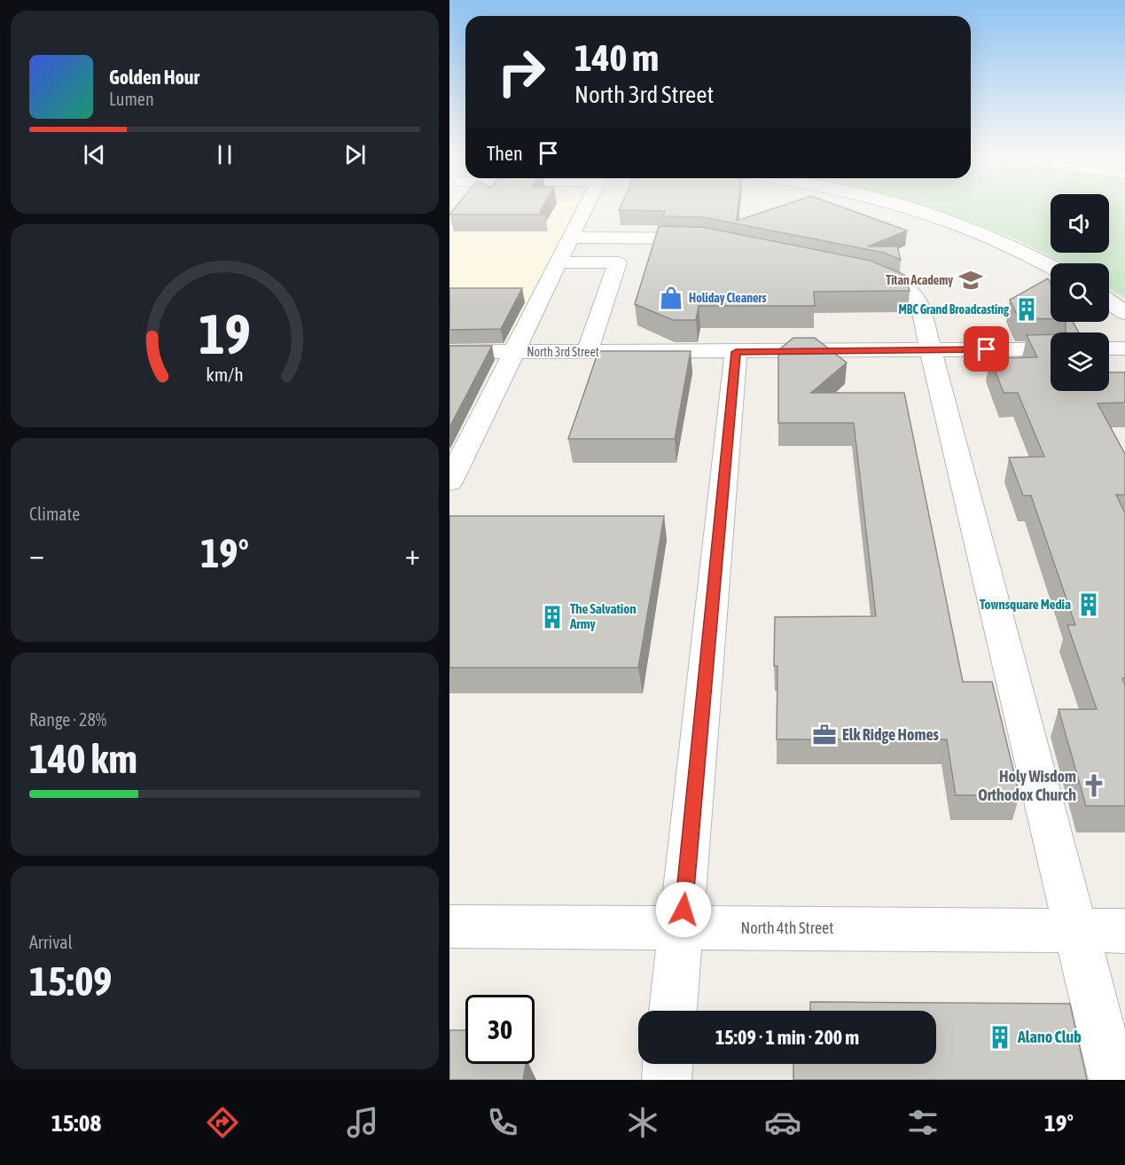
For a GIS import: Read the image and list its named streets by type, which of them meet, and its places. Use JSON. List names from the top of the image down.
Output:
{
  "streets": {
    "street": ["North 3rd Street", "North 4th Street"]
  },
  "places": {
    "school or university": ["Titan Academy"],
    "shop": ["Holiday Cleaners"],
    "building": [
      "MBC Grand Broadcasting",
      "Townsquare Media",
      "The Salvation Army",
      "Alano Club"
    ],
    "office": ["Elk Ridge Homes"],
    "church": ["Holy Wisdom Orthodox Church"]
  },
  "page": {
    "turn": ["140 m", "North 3rd Street"],
    "song": ["Golden Hour", "Lumen"],
    "then": "Then",
    "tile": [
      "Climate",
      ["Range · 28%", "140 km"],
      ["Arrival", "15:09"]
    ],
    "heat": ["−", "19°", "+"],
    "limit": "30",
    "trip": "15:09 · 1 min · 200 m",
    "tabs": ["15:08", "19°"],
    "gauge": ["19", "km/h"]
  }
}
